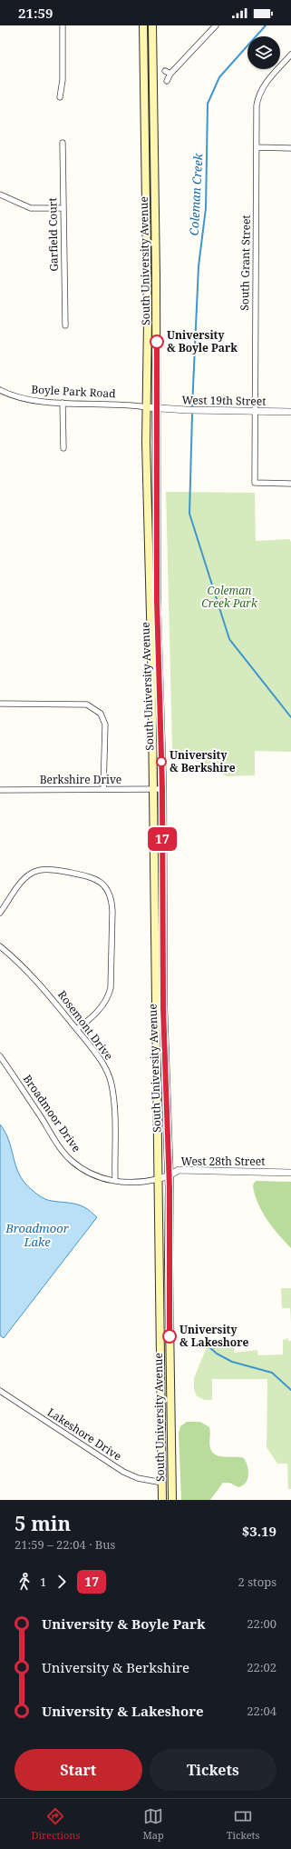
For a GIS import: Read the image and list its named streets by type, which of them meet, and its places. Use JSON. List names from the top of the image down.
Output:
{
  "streets": {
    "main road": ["South University Avenue"],
    "street": [
      "Garfield Court",
      "South Grant Street",
      "Boyle Park Road",
      "West 19th Street",
      "Berkshire Drive",
      "Rosemont Drive",
      "Broadmoor Drive",
      "West 28th Street",
      "Lakeshore Drive"
    ]
  },
  "crossings": [
    ["South University Avenue", "Boyle Park Road"],
    ["South University Avenue", "West 19th Street"],
    ["South University Avenue", "Berkshire Drive"],
    ["South University Avenue", "Broadmoor Drive"],
    ["South University Avenue", "West 28th Street"],
    ["South University Avenue", "Lakeshore Drive"],
    ["South Grant Street", "West 19th Street"],
    ["Boyle Park Road", "West 19th Street"],
    ["Rosemont Drive", "Broadmoor Drive"],
    ["Broadmoor Drive", "West 28th Street"]
  ],
  "water": ["Coleman Creek", "Broadmoor Lake"],
  "parks": ["Coleman Creek Park"],
  "places": ["University & Boyle Park", "University & Berkshire", "University & Lakeshore"],
  "lines": ["bus line 17"],
  "page": {
    "status": "21:59",
    "on_map": "17",
    "heading": ["5 min", "21:59 – 22:04 · Bus", "$3.19"],
    "legs": ["1", "17", "2 stops"],
    "list": [
      {
        "name": "University & Boyle Park",
        "value": "22:00"
      },
      {
        "name": "University & Berkshire",
        "value": "22:02"
      },
      {
        "name": "University & Lakeshore",
        "value": "22:04"
      }
    ],
    "buttons": ["Start", "Tickets"],
    "tabs": ["Directions", "Map", "Tickets"]
  }
}
